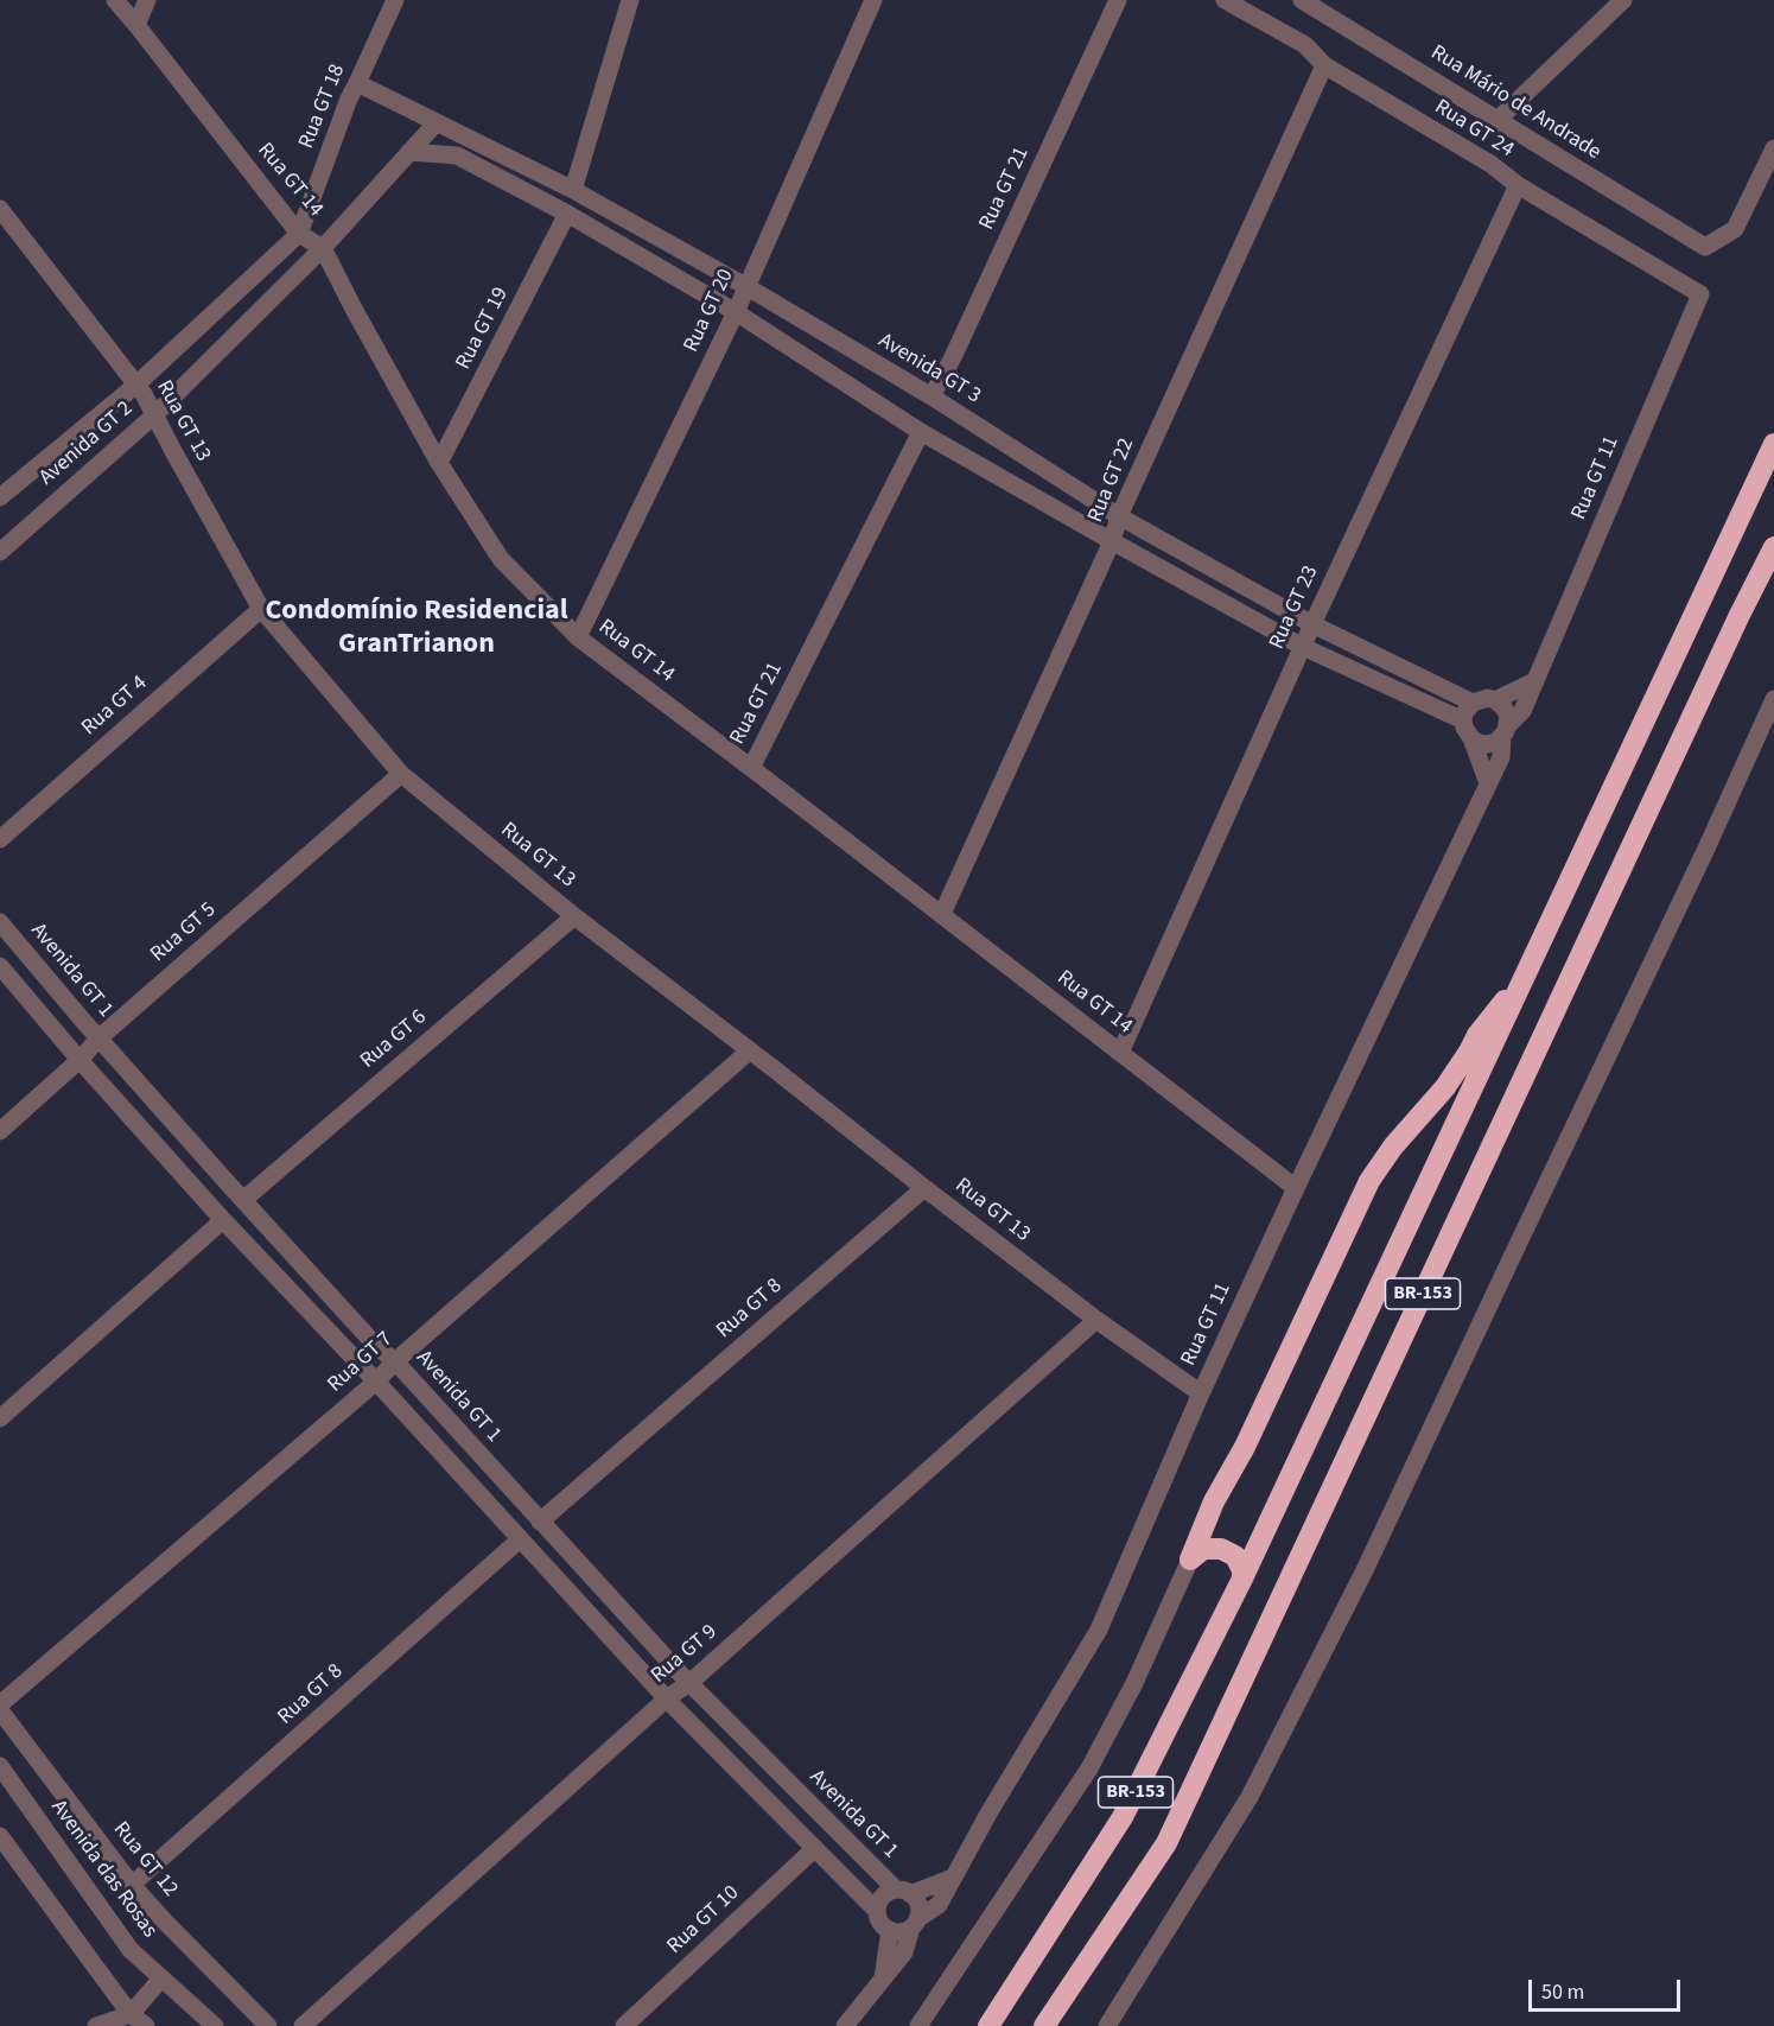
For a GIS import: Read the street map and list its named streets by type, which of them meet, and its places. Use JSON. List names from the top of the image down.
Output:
{
  "streets": {
    "highway": ["BR-153"],
    "street": [
      "Rua Mário de Andrade",
      "Rua GT 18",
      "Rua GT 24",
      "Rua GT 14",
      "Rua GT 21",
      "Rua GT 20",
      "Rua GT 19",
      "Avenida GT 3",
      "Rua GT 13",
      "Avenida GT 2",
      "Rua GT 11",
      "Rua GT 22",
      "Rua GT 23",
      "Rua GT 4",
      "Rua GT 5",
      "Avenida GT 1",
      "Rua GT 6",
      "Rua GT 8",
      "Rua GT 7",
      "Rua GT 9",
      "Rua GT 12",
      "Avenida das Rosas",
      "Rua GT 10"
    ]
  },
  "crossings": [
    ["Rua GT 18", "Rua GT 14"],
    ["Rua GT 18", "Avenida GT 3"],
    ["Rua GT 18", "Avenida GT 2"],
    ["Rua GT 24", "Rua GT 11"],
    ["Rua GT 24", "Rua GT 22"],
    ["Rua GT 24", "Rua GT 23"],
    ["Rua GT 14", "Rua GT 21"],
    ["Rua GT 14", "Rua GT 20"],
    ["Rua GT 14", "Rua GT 19"],
    ["Rua GT 14", "Avenida GT 2"],
    ["Rua GT 14", "Rua GT 11"],
    ["Rua GT 14", "Rua GT 22"],
    ["Rua GT 14", "Rua GT 23"],
    ["Rua GT 21", "Avenida GT 3"],
    ["Rua GT 20", "Avenida GT 3"],
    ["Avenida GT 3", "Avenida GT 2"],
    ["Avenida GT 3", "Rua GT 11"],
    ["Avenida GT 3", "Rua GT 22"],
    ["Avenida GT 3", "Rua GT 23"],
    ["Rua GT 13", "Avenida GT 2"],
    ["Rua GT 13", "Rua GT 11"],
    ["Rua GT 13", "Rua GT 4"],
    ["Rua GT 13", "Rua GT 5"],
    ["Rua GT 13", "Rua GT 6"],
    ["Rua GT 13", "Rua GT 8"],
    ["Rua GT 13", "Rua GT 7"],
    ["Rua GT 13", "Rua GT 9"],
    ["Rua GT 11", "Avenida GT 1"],
    ["Rua GT 5", "Avenida GT 1"],
    ["Avenida GT 1", "Rua GT 6"],
    ["Avenida GT 1", "Rua GT 8"],
    ["Avenida GT 1", "Rua GT 7"],
    ["Avenida GT 1", "Rua GT 9"],
    ["Rua GT 8", "Rua GT 12"]
  ],
  "districts": ["Condomínio Residencial GranTrianon"],
  "scale_bar": "50 m"
}
